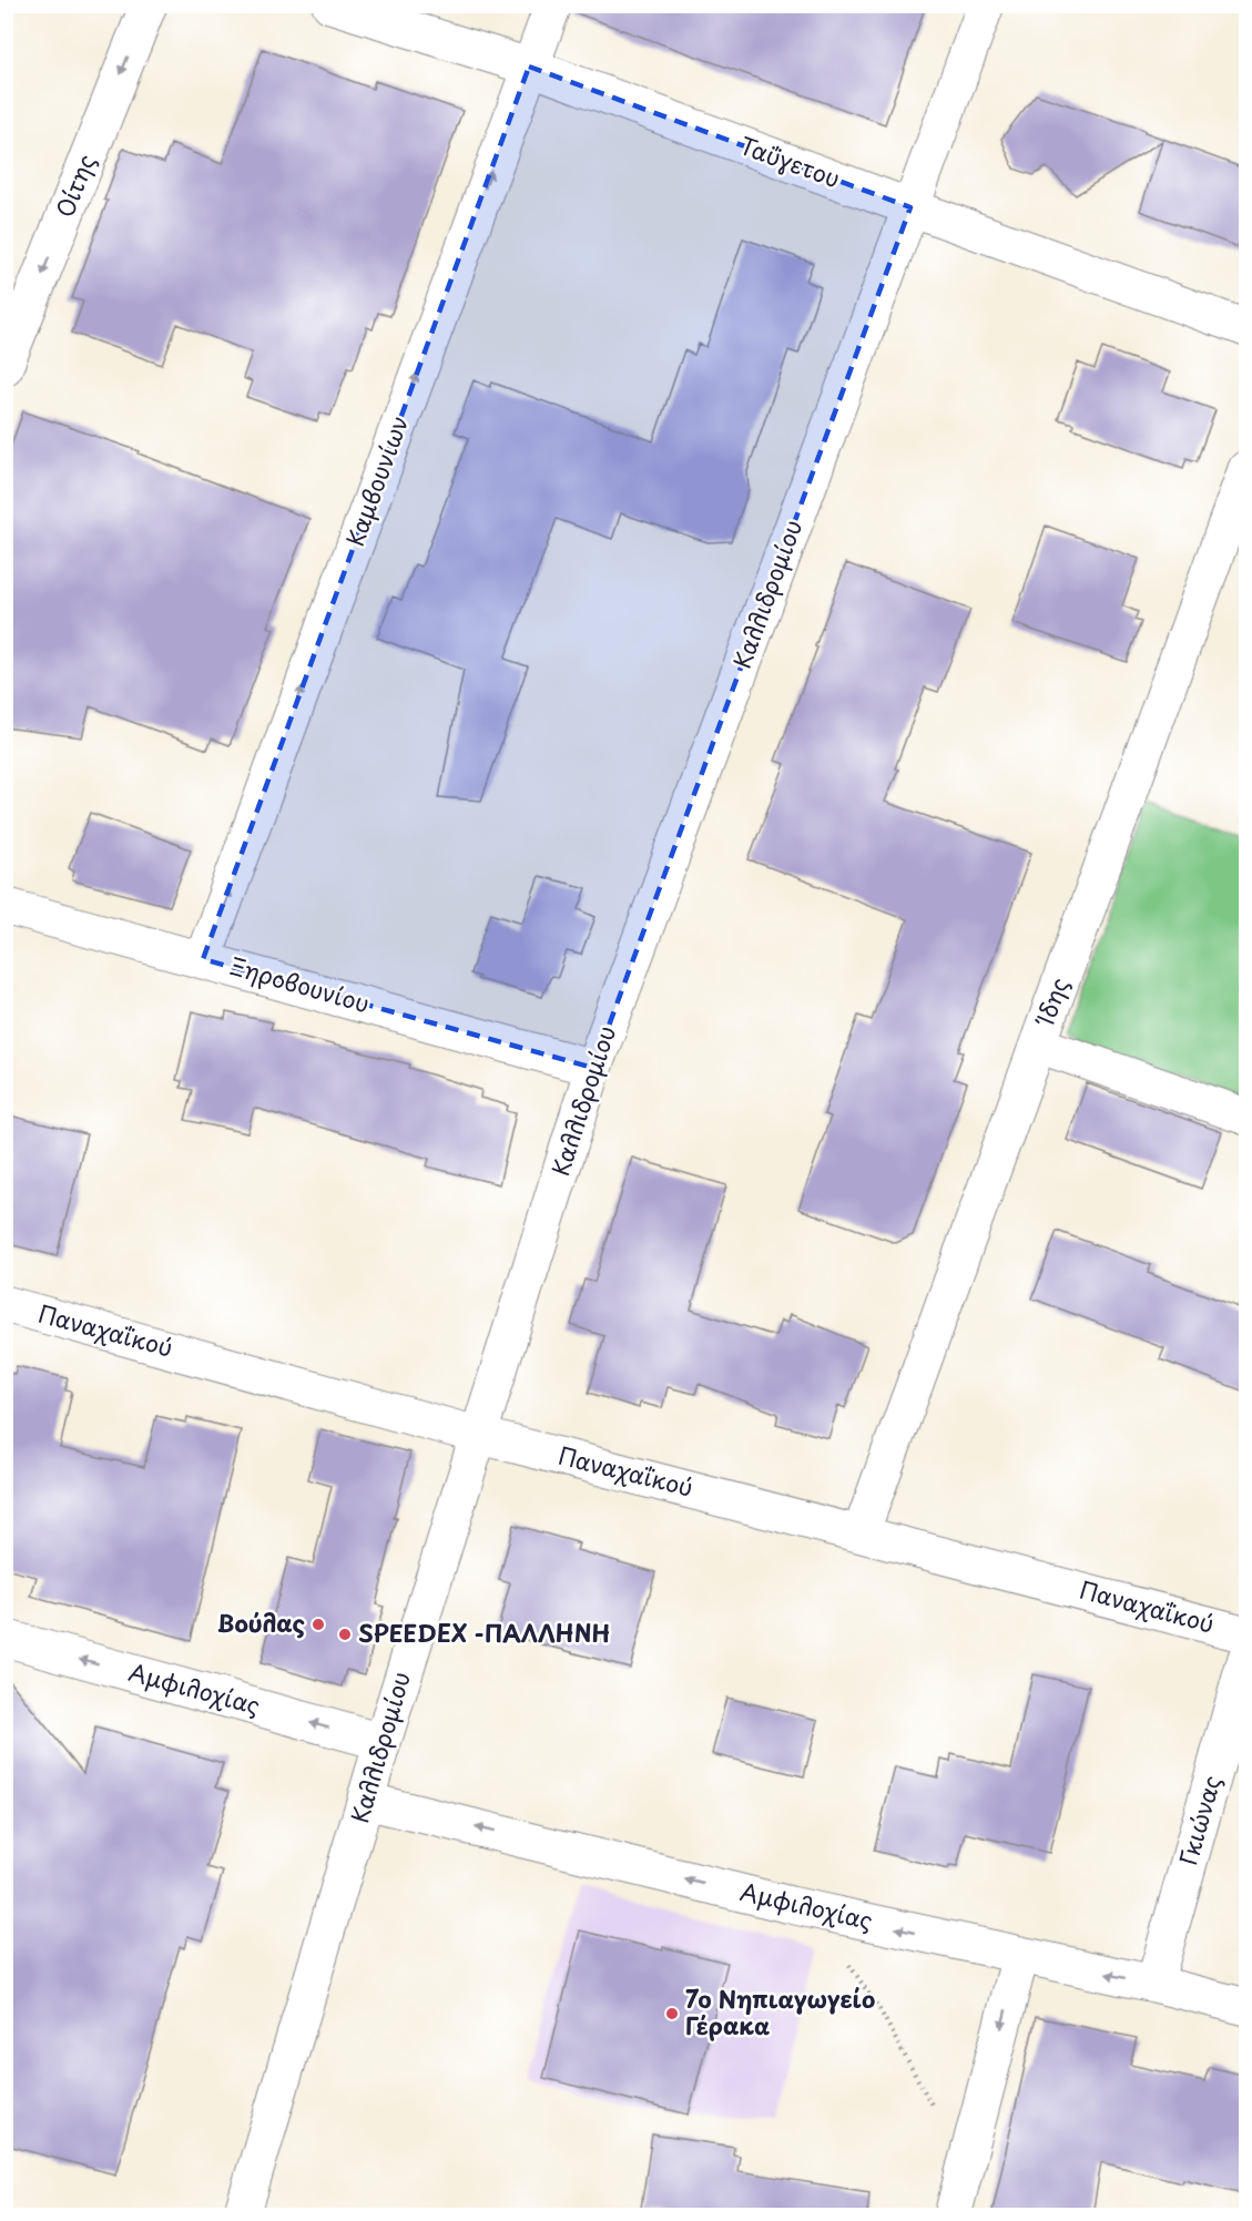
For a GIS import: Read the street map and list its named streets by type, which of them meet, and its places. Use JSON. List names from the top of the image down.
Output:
{
  "streets": {
    "street": [
      "Ταΰγετου",
      "Οίτης",
      "Καμβουνίων",
      "Καλλιδρομίου",
      "Ξηροβουνίου",
      "Ίδης",
      "Παναχαΐκού",
      "Αμφιλοχίας",
      "Γκιώνας"
    ]
  },
  "crossings": [
    ["Ταΰγετου", "Καμβουνίων"],
    ["Ταΰγετου", "Καλλιδρομίου"],
    ["Καμβουνίων", "Ξηροβουνίου"],
    ["Καλλιδρομίου", "Ξηροβουνίου"],
    ["Καλλιδρομίου", "Παναχαΐκού"],
    ["Καλλιδρομίου", "Αμφιλοχίας"],
    ["Ίδης", "Παναχαΐκού"],
    ["Αμφιλοχίας", "Γκιώνας"]
  ],
  "one_way": ["Οίτης", "Καμβουνίων", "Αμφιλοχίας"],
  "places": ["Βούλας", "SPEEDEX -ΠΑΛΛΗΝΗ", "7ο Νηπιαγωγείο Γέρακα"]
}
